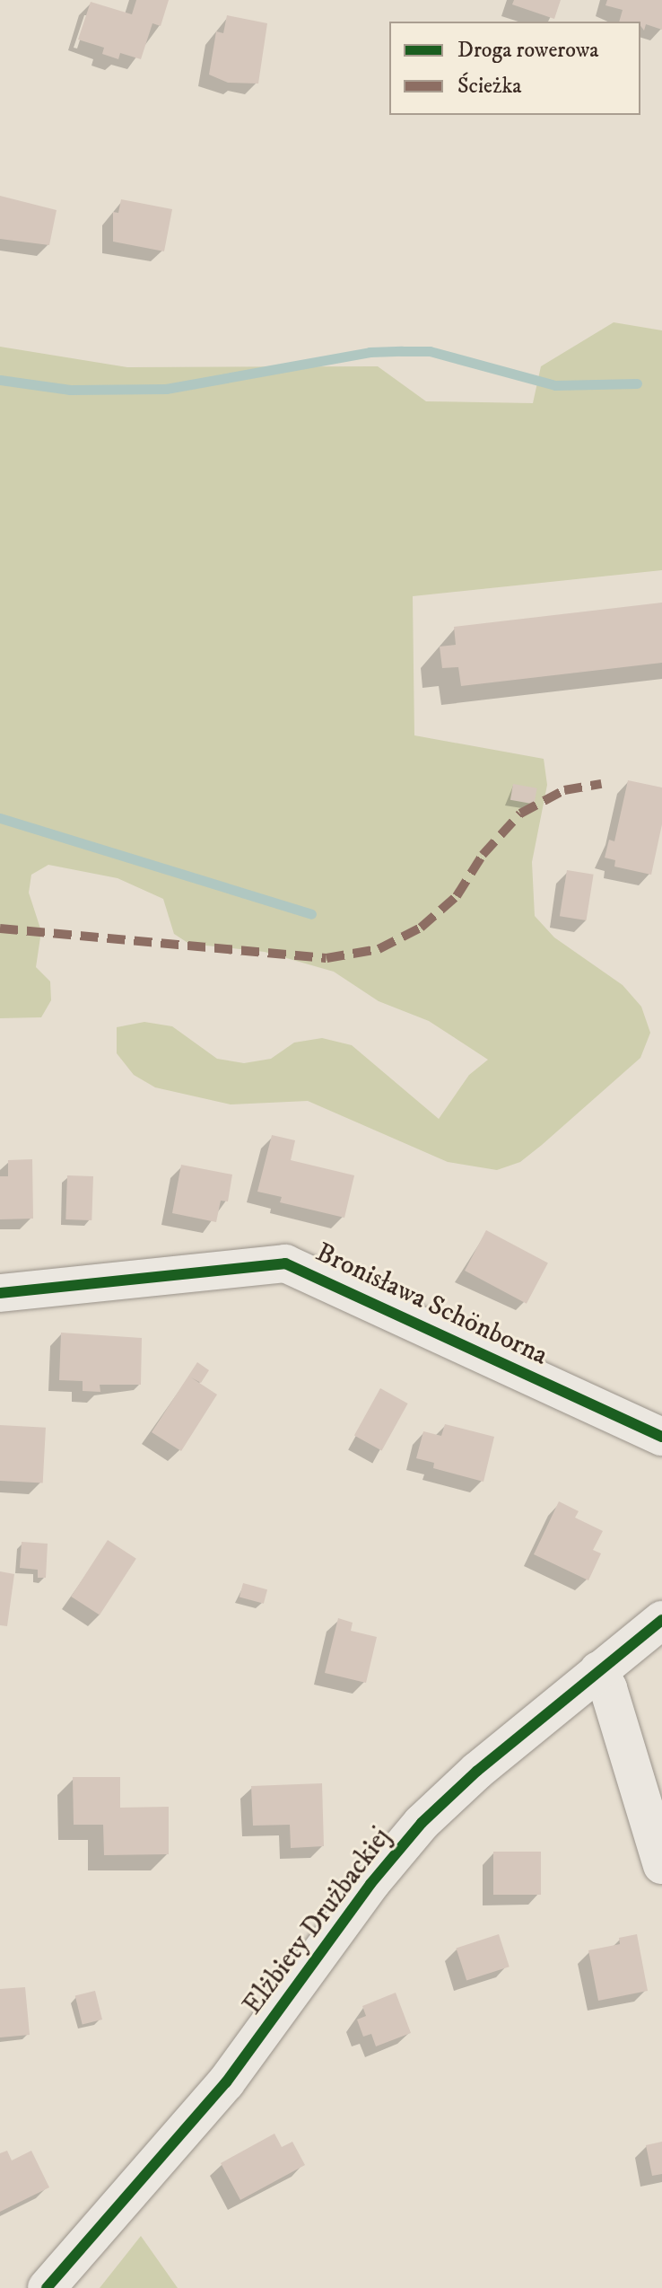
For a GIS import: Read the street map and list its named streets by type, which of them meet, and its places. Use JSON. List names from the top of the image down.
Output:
{
  "streets": {
    "street": ["Bronisława Schönborna", "Elżbiety Drużbackiej"]
  },
  "legend": ["Droga rowerowa", "Ścieżka"]
}
